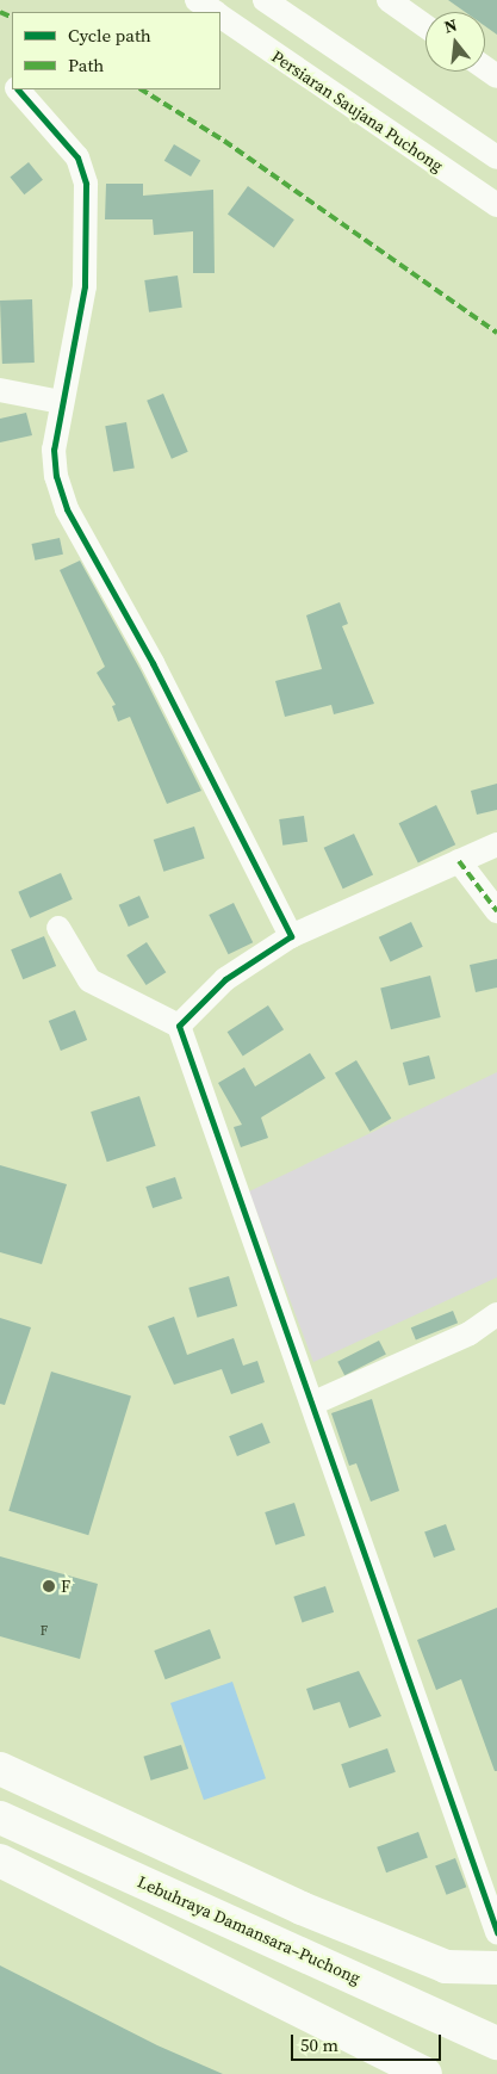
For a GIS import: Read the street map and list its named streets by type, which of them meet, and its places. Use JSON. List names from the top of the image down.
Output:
{
  "streets": {
    "highway": ["Lebuhraya Damansara–Puchong"],
    "street": ["Persiaran Saujana Puchong"]
  },
  "places": ["F"],
  "house_numbers": ["F"],
  "legend": ["Cycle path", "Path"],
  "scale_bar": "50 m",
  "north": "top"
}
